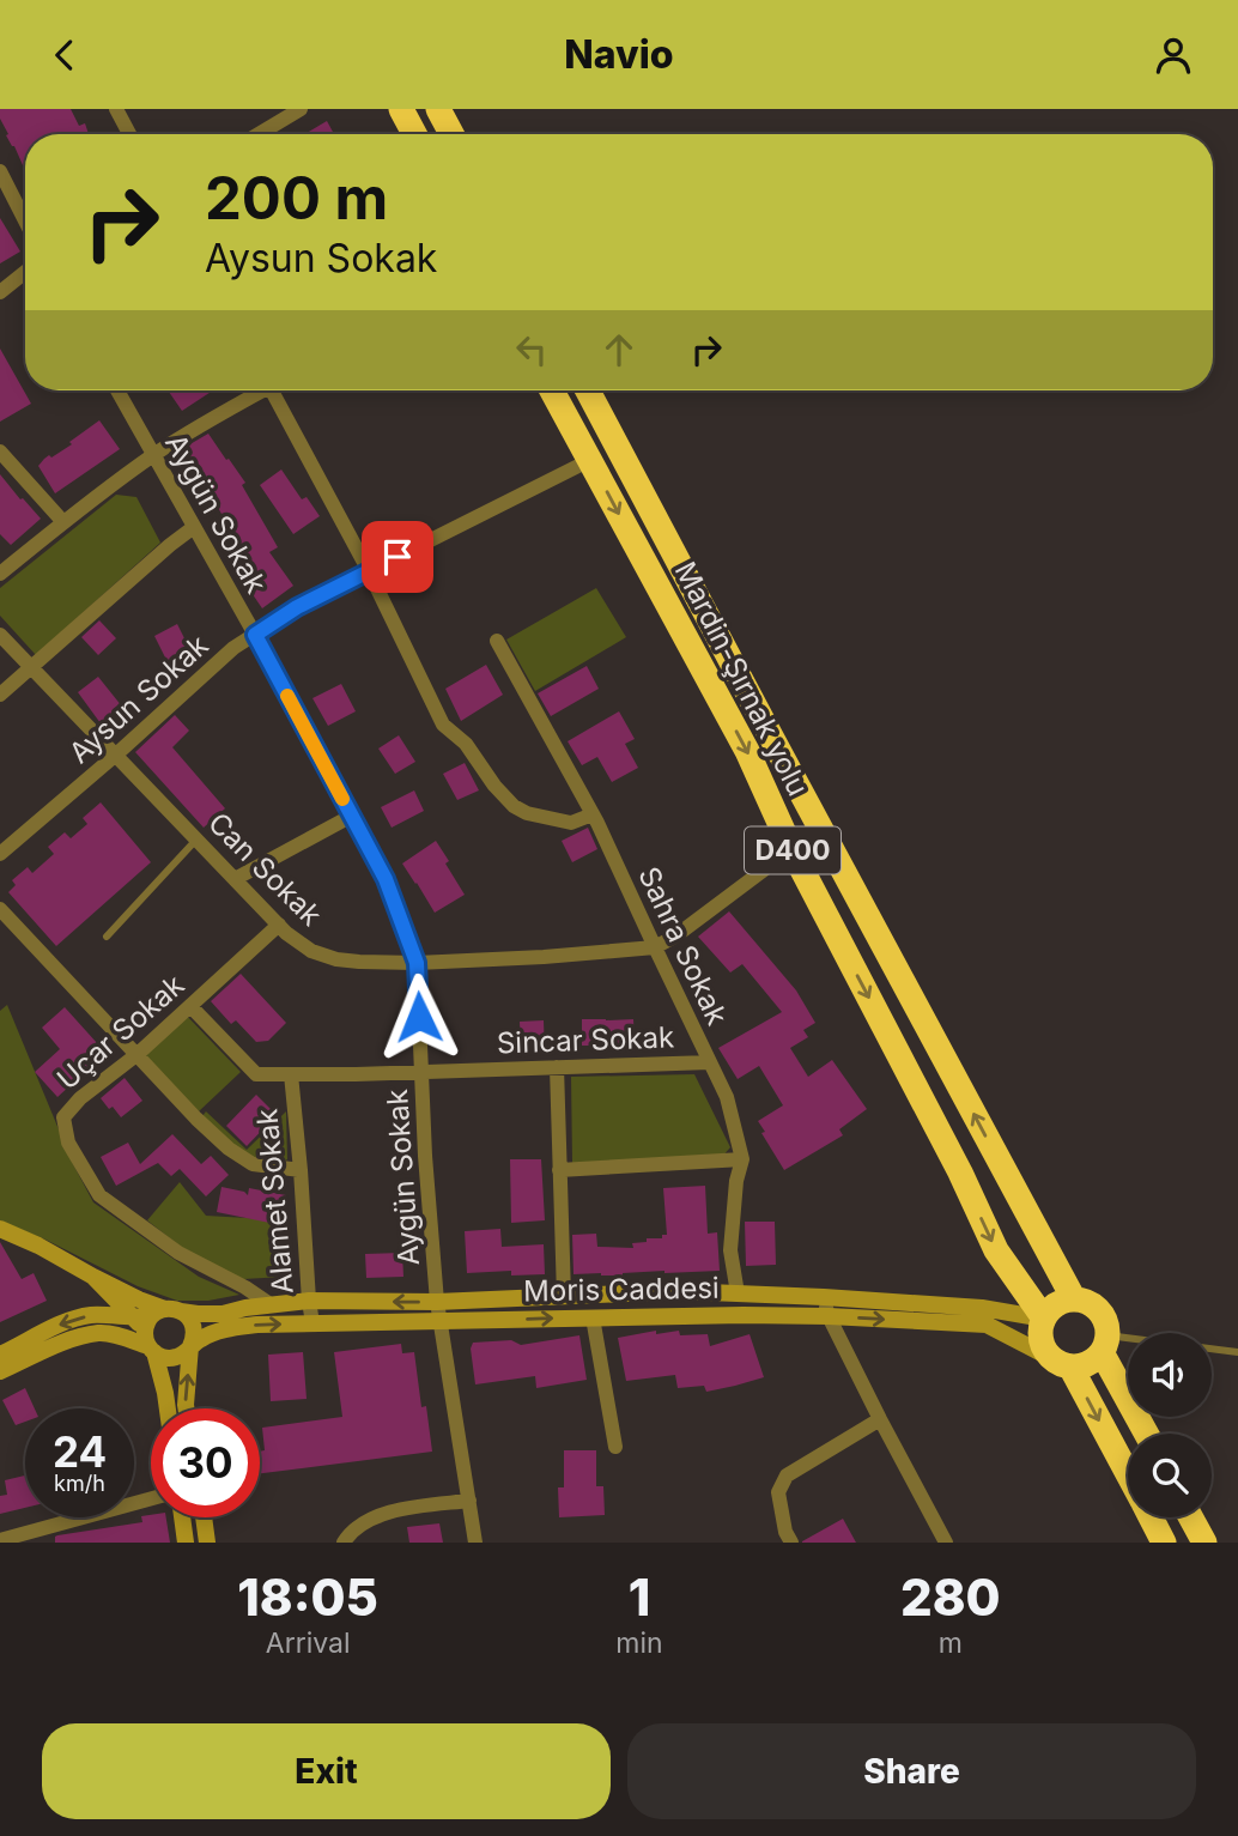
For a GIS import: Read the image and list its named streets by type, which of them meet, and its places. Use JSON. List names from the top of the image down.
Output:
{
  "streets": {
    "highway": ["Mardin-Şırnak yolu", "D400"],
    "street": [
      "Aygün Sokak",
      "Aysun Sokak",
      "Can Sokak",
      "Sahra Sokak",
      "Uçar Sokak",
      "Sincar Sokak",
      "Alamet Sokak",
      "Moris Caddesi"
    ]
  },
  "crossings": [
    ["Aygün Sokak", "Aysun Sokak"],
    ["Aygün Sokak", "Can Sokak"],
    ["Aygün Sokak", "Sincar Sokak"],
    ["Aygün Sokak", "Moris Caddesi"],
    ["Mardin-Şırnak yolu", "Aysun Sokak"],
    ["Mardin-Şırnak yolu", "Can Sokak"],
    ["Mardin-Şırnak yolu", "Moris Caddesi"],
    ["Aysun Sokak", "Can Sokak"],
    ["Can Sokak", "Sahra Sokak"],
    ["Can Sokak", "Uçar Sokak"],
    ["Sahra Sokak", "Sincar Sokak"],
    ["Sahra Sokak", "Moris Caddesi"],
    ["Uçar Sokak", "Sincar Sokak"],
    ["Uçar Sokak", "Moris Caddesi"],
    ["Sincar Sokak", "Alamet Sokak"],
    ["Alamet Sokak", "Moris Caddesi"]
  ],
  "page": {
    "header": "Navio",
    "turn": ["200 m", "Aysun Sokak"],
    "speed": "24 km/h",
    "limit": "30",
    "eta": [
      "18:05",
      "Arrival",
      "1",
      "min",
      "280",
      "m"
    ],
    "buttons": ["Exit", "Share"]
  }
}
